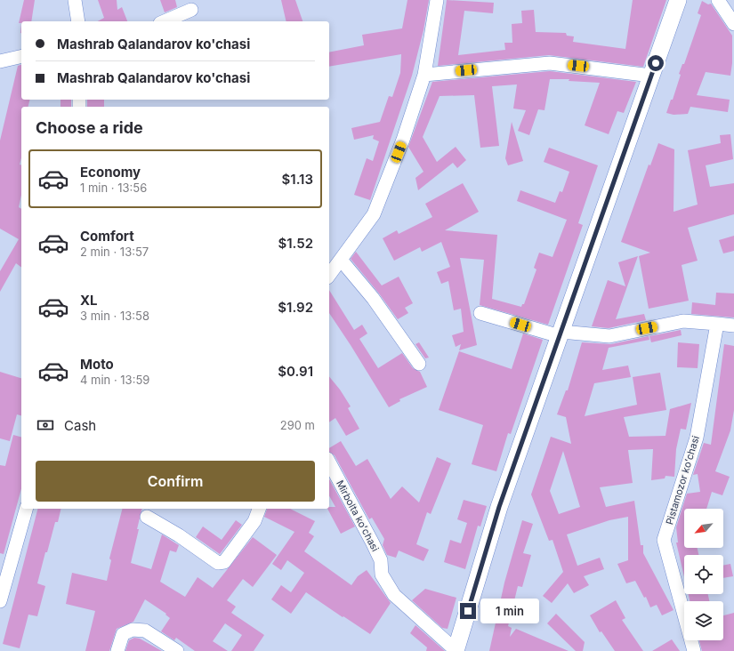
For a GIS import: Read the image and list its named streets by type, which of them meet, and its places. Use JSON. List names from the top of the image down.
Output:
{
  "streets": {
    "street": ["Pistamozor koʻchasi", "Mirbolta koʻchasi"]
  },
  "north": "bottom left",
  "page": {
    "banner": ["Mashrab Qalandarov ko'chasi", "Mashrab Qalandarov ko'chasi"],
    "heading": "Choose a ride",
    "list": [
      {
        "name": "Economy",
        "note": "1 min · 13:56",
        "value": "$1.13"
      },
      {
        "name": "Comfort",
        "note": "2 min · 13:57",
        "value": "$1.52"
      },
      {
        "name": "XL",
        "note": "3 min · 13:58",
        "value": "$1.92"
      },
      {
        "name": "Moto",
        "note": "4 min · 13:59",
        "value": "$0.91"
      }
    ],
    "pay": ["Cash", "290 m"],
    "buttons": "Confirm",
    "bubble": "1 min"
  }
}
